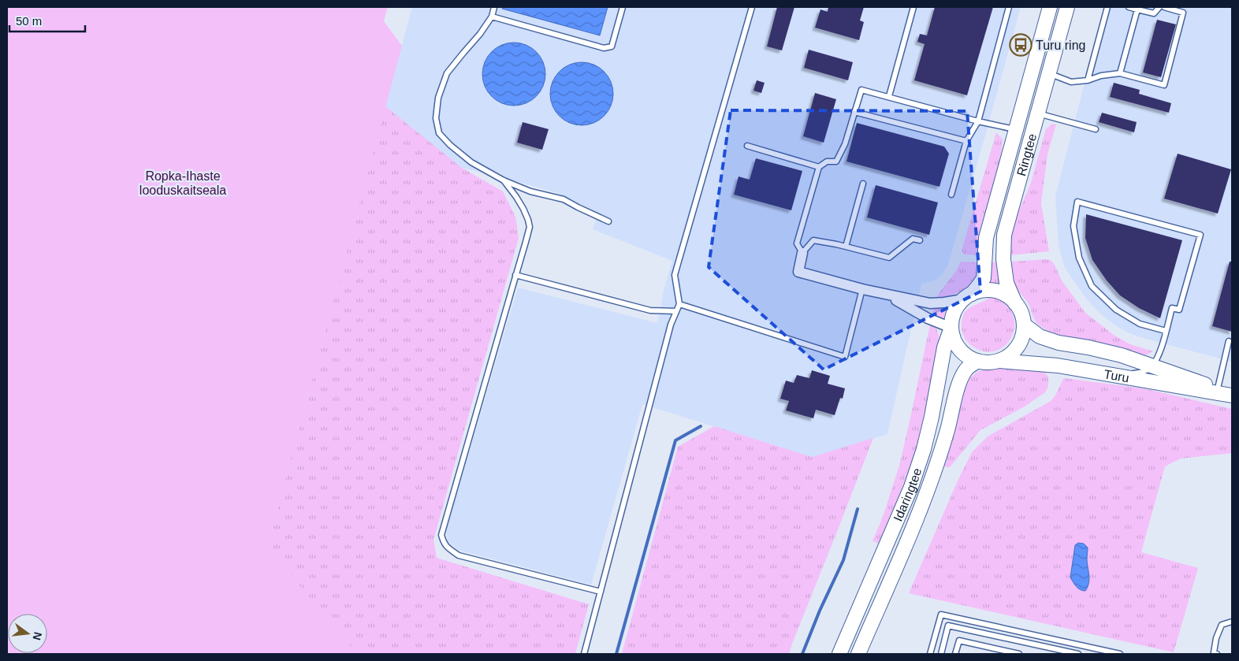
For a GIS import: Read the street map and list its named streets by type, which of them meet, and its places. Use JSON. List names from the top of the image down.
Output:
{
  "streets": {
    "main road": ["Ringtee", "Turu", "Idaringtee"]
  },
  "crossings": [
    ["Ringtee", "Turu"],
    ["Ringtee", "Idaringtee"],
    ["Turu", "Idaringtee"]
  ],
  "parks": ["Ropka-Ihaste looduskaitseala"],
  "places": {
    "bus stop": ["Turu ring"]
  },
  "scale_bar": "50 m",
  "north": "right"
}
